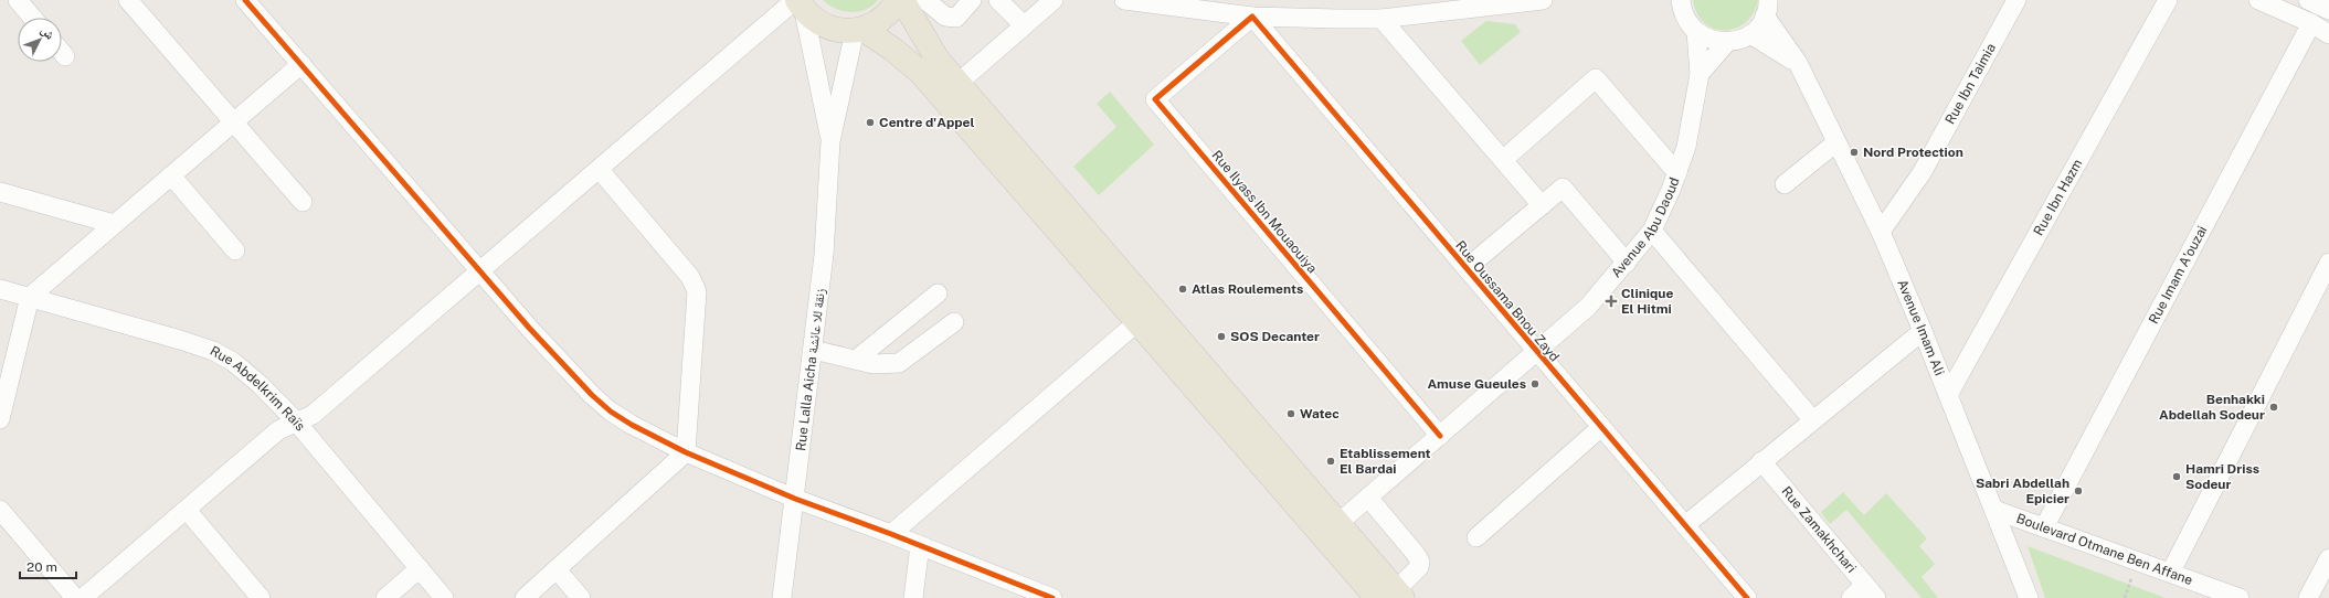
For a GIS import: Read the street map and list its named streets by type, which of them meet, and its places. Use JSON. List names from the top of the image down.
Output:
{
  "streets": {
    "street": [
      "Rue Ibn Taimia",
      "Rue Ibn Hazm",
      "Rue Ilyass Ibn Mouaouiya",
      "Avenue Abu Daoud",
      "Rue Imam A'ouzai",
      "Rue Oussama Bnou Zayd",
      "Avenue Imam Ali",
      "Rue Lalla Aicha زنقة للا عائشة",
      "Rue Abdelkrim Raïs",
      "Rue Zamakhchari",
      "Boulevard Otmane Ben Affane"
    ]
  },
  "crossings": [
    ["Rue Ibn Taimia", "Avenue Imam Ali"],
    ["Rue Ibn Hazm", "Avenue Imam Ali"],
    ["Rue Ilyass Ibn Mouaouiya", "Avenue Abu Daoud"],
    ["Rue Ilyass Ibn Mouaouiya", "Rue Oussama Bnou Zayd"],
    ["Avenue Abu Daoud", "Rue Oussama Bnou Zayd"],
    ["Rue Imam A'ouzai", "Boulevard Otmane Ben Affane"],
    ["Avenue Imam Ali", "Boulevard Otmane Ben Affane"]
  ],
  "places": {
    "other": [
      "Centre d'Appel",
      "Nord Protection",
      "Atlas Roulements",
      "SOS Decanter",
      "Amuse Gueules",
      "Benhakki Abdellah Sodeur",
      "Watec",
      "Etablissement El Bardai",
      "Hamri Driss Sodeur",
      "Sabri Abdellah Epicier"
    ],
    "health": ["Clinique El Hitmi"]
  },
  "scale_bar": "20 m",
  "north": "top right"
}
